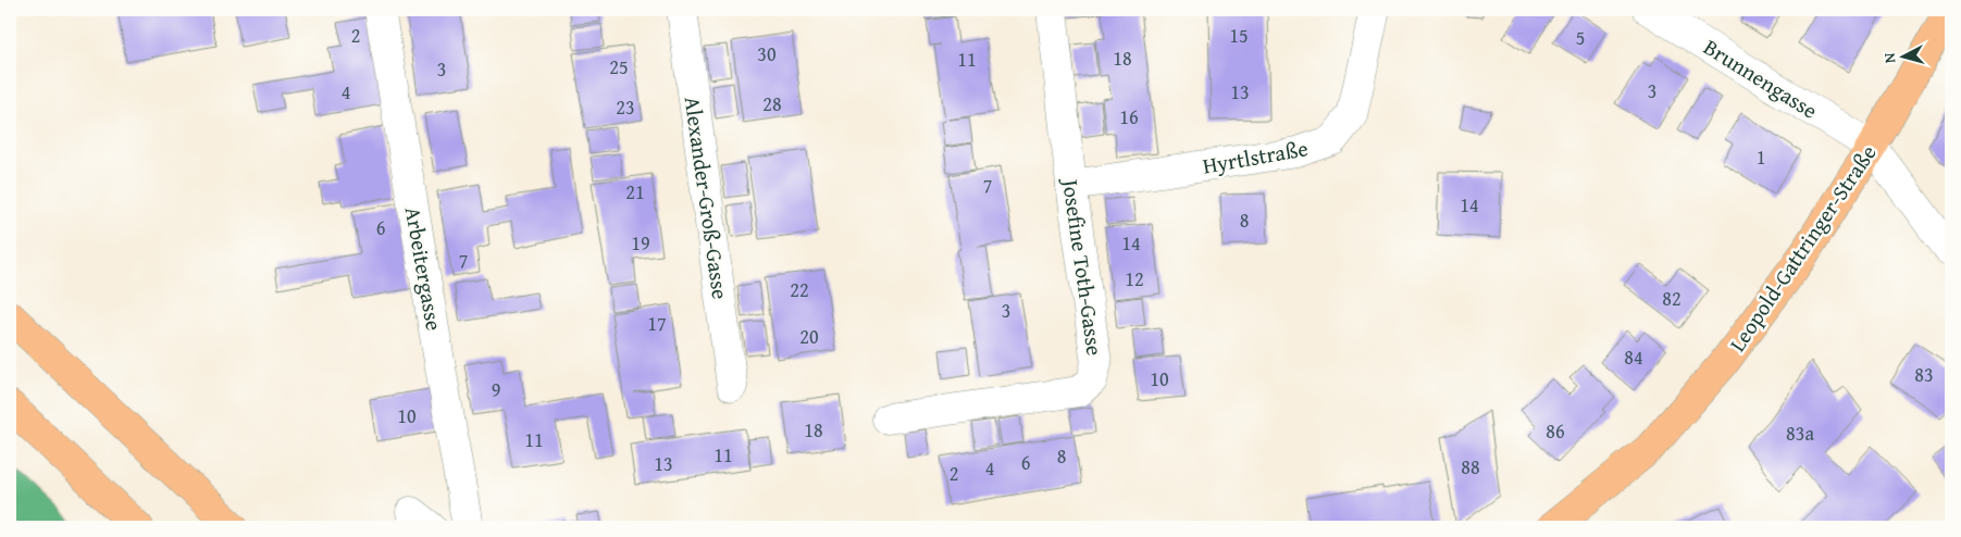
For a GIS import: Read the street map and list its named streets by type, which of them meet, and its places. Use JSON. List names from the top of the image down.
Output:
{
  "streets": {
    "main road": ["Leopold-Gattringer-Straße"],
    "street": [
      "Brunnengasse",
      "Hyrtlstraße",
      "Alexander-Groß-Gasse",
      "Josefine Toth-Gasse",
      "Arbeitergasse"
    ]
  },
  "crossings": [
    ["Brunnengasse", "Leopold-Gattringer-Straße"],
    ["Hyrtlstraße", "Josefine Toth-Gasse"]
  ],
  "house_numbers": [
    "2",
    "15",
    "5",
    "30",
    "18",
    "11",
    "25",
    "3",
    "3",
    "4",
    "13",
    "28",
    "23",
    "16",
    "1",
    "7",
    "21",
    "14",
    "8",
    "6",
    "19",
    "14",
    "7",
    "12",
    "22",
    "82",
    "3",
    "17",
    "20",
    "84",
    "83",
    "10",
    "9",
    "10",
    "18",
    "86",
    "83a",
    "11",
    "11",
    "8",
    "6",
    "13",
    "88",
    "4",
    "2"
  ],
  "north": "left"
}
